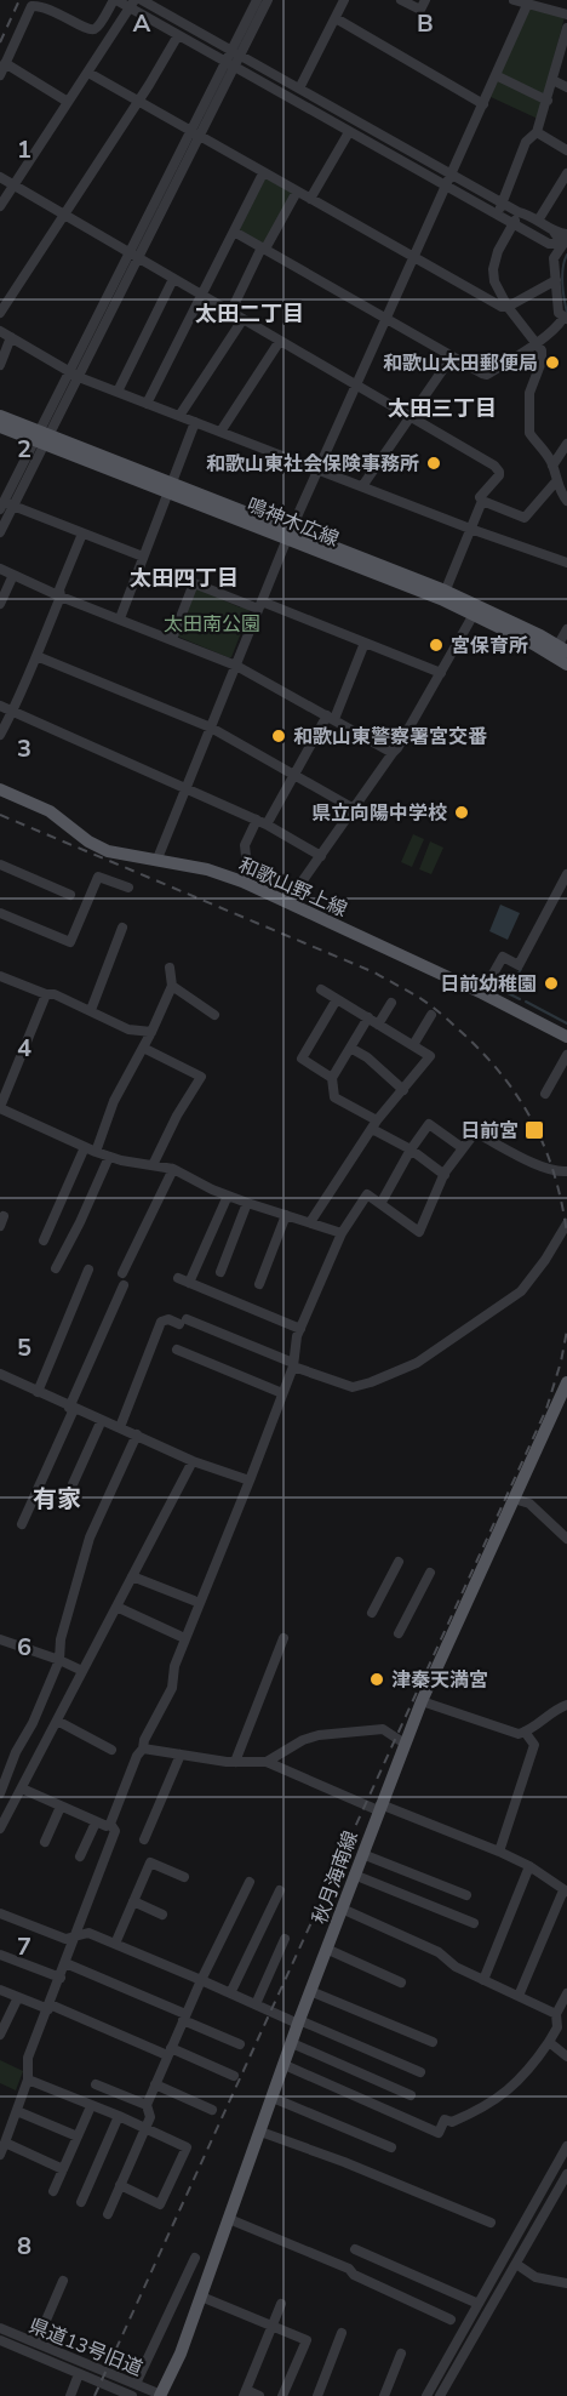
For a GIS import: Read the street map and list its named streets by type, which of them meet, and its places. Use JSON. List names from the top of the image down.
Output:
{
  "streets": {
    "main road": ["鳴神木広線", "和歌山野上線", "秋月海南線"],
    "street": ["県道13号旧道"]
  },
  "crossings": [
    ["秋月海南線", "県道13号旧道"]
  ],
  "districts": [
    "太田二丁目",
    "太田三丁目",
    "太田四丁目",
    "有家"
  ],
  "parks": ["太田南公園"],
  "places": {
    "other": [
      "和歌山太田郵便局",
      "和歌山東社会保険事務所",
      "宮保育所",
      "和歌山東警察署宮交番",
      "県立向陽中学校",
      "日前幼稚園",
      "津秦天満宮"
    ],
    "transit": ["日前宮"]
  },
  "grid": {
    "columns": ["A", "B"],
    "rows": [
      "1",
      "2",
      "3",
      "4",
      "5",
      "6",
      "7",
      "8"
    ]
  }
}
